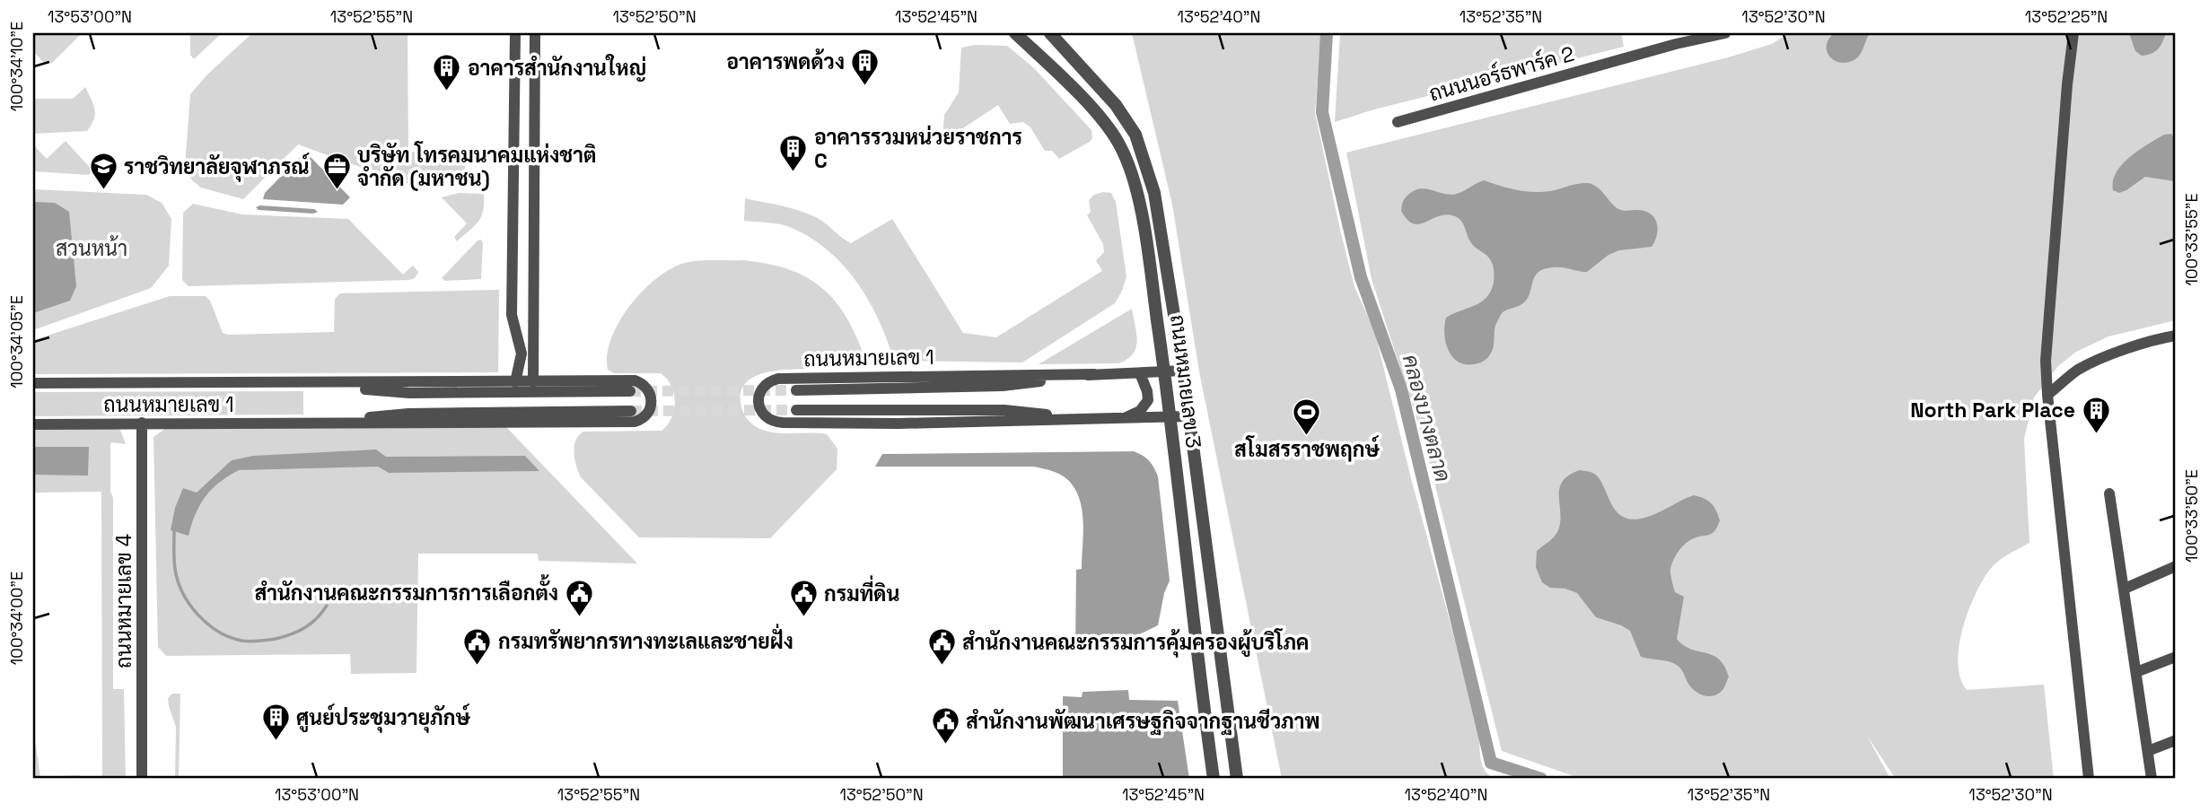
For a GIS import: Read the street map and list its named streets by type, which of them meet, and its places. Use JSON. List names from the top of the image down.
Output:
{
  "streets": {
    "street": [
      "ถนนนอร์ธพาร์ค 2",
      "ถนนหมายเลข 1",
      "ถนนหมายเลข 3",
      "ถนนหมายเลข 4"
    ]
  },
  "crossings": [
    ["ถนนหมายเลข 1", "ถนนหมายเลข 3"],
    ["ถนนหมายเลข 1", "ถนนหมายเลข 4"]
  ],
  "water": ["คลองบางตลาด"],
  "parks": ["สวนหน้า"],
  "places": {
    "building": [
      "อาคารพดด้วง",
      "อาคารสำนักงานใหญ่",
      "อาคารรวมหน่วยราชการ C",
      "North Park Place",
      "ศูนย์ประชุมวายุภักษ์"
    ],
    "school or university": ["ราชวิทยาลัยจุฬาภรณ์"],
    "office": ["บริษัท โทรคมนาคมแห่งชาติ จำกัด (มหาชน)"],
    "sports": ["สโมสรราชพฤกษ์"],
    "public building": [
      "สำนักงานคณะกรรมการการเลือกตั้ง",
      "กรมที่ดิน",
      "กรมทรัพยากรทางทะเลและชายฝั่ง",
      "สำนักงานคณะกรรมการคุ้มครองผู้บริโภค",
      "สำนักงานพัฒนาเศรษฐกิจจากฐานชีวภาพ"
    ]
  },
  "coordinates": [
    "13°53'00\"N",
    "13°52'55\"N",
    "13°52'50\"N",
    "13°52'45\"N",
    "13°52'40\"N",
    "13°52'35\"N",
    "13°52'30\"N",
    "13°52'25\"N",
    "100°34'10\"E",
    "100°33'55\"E",
    "100°34'05\"E",
    "100°33'50\"E",
    "100°34'00\"E"
  ]
}
